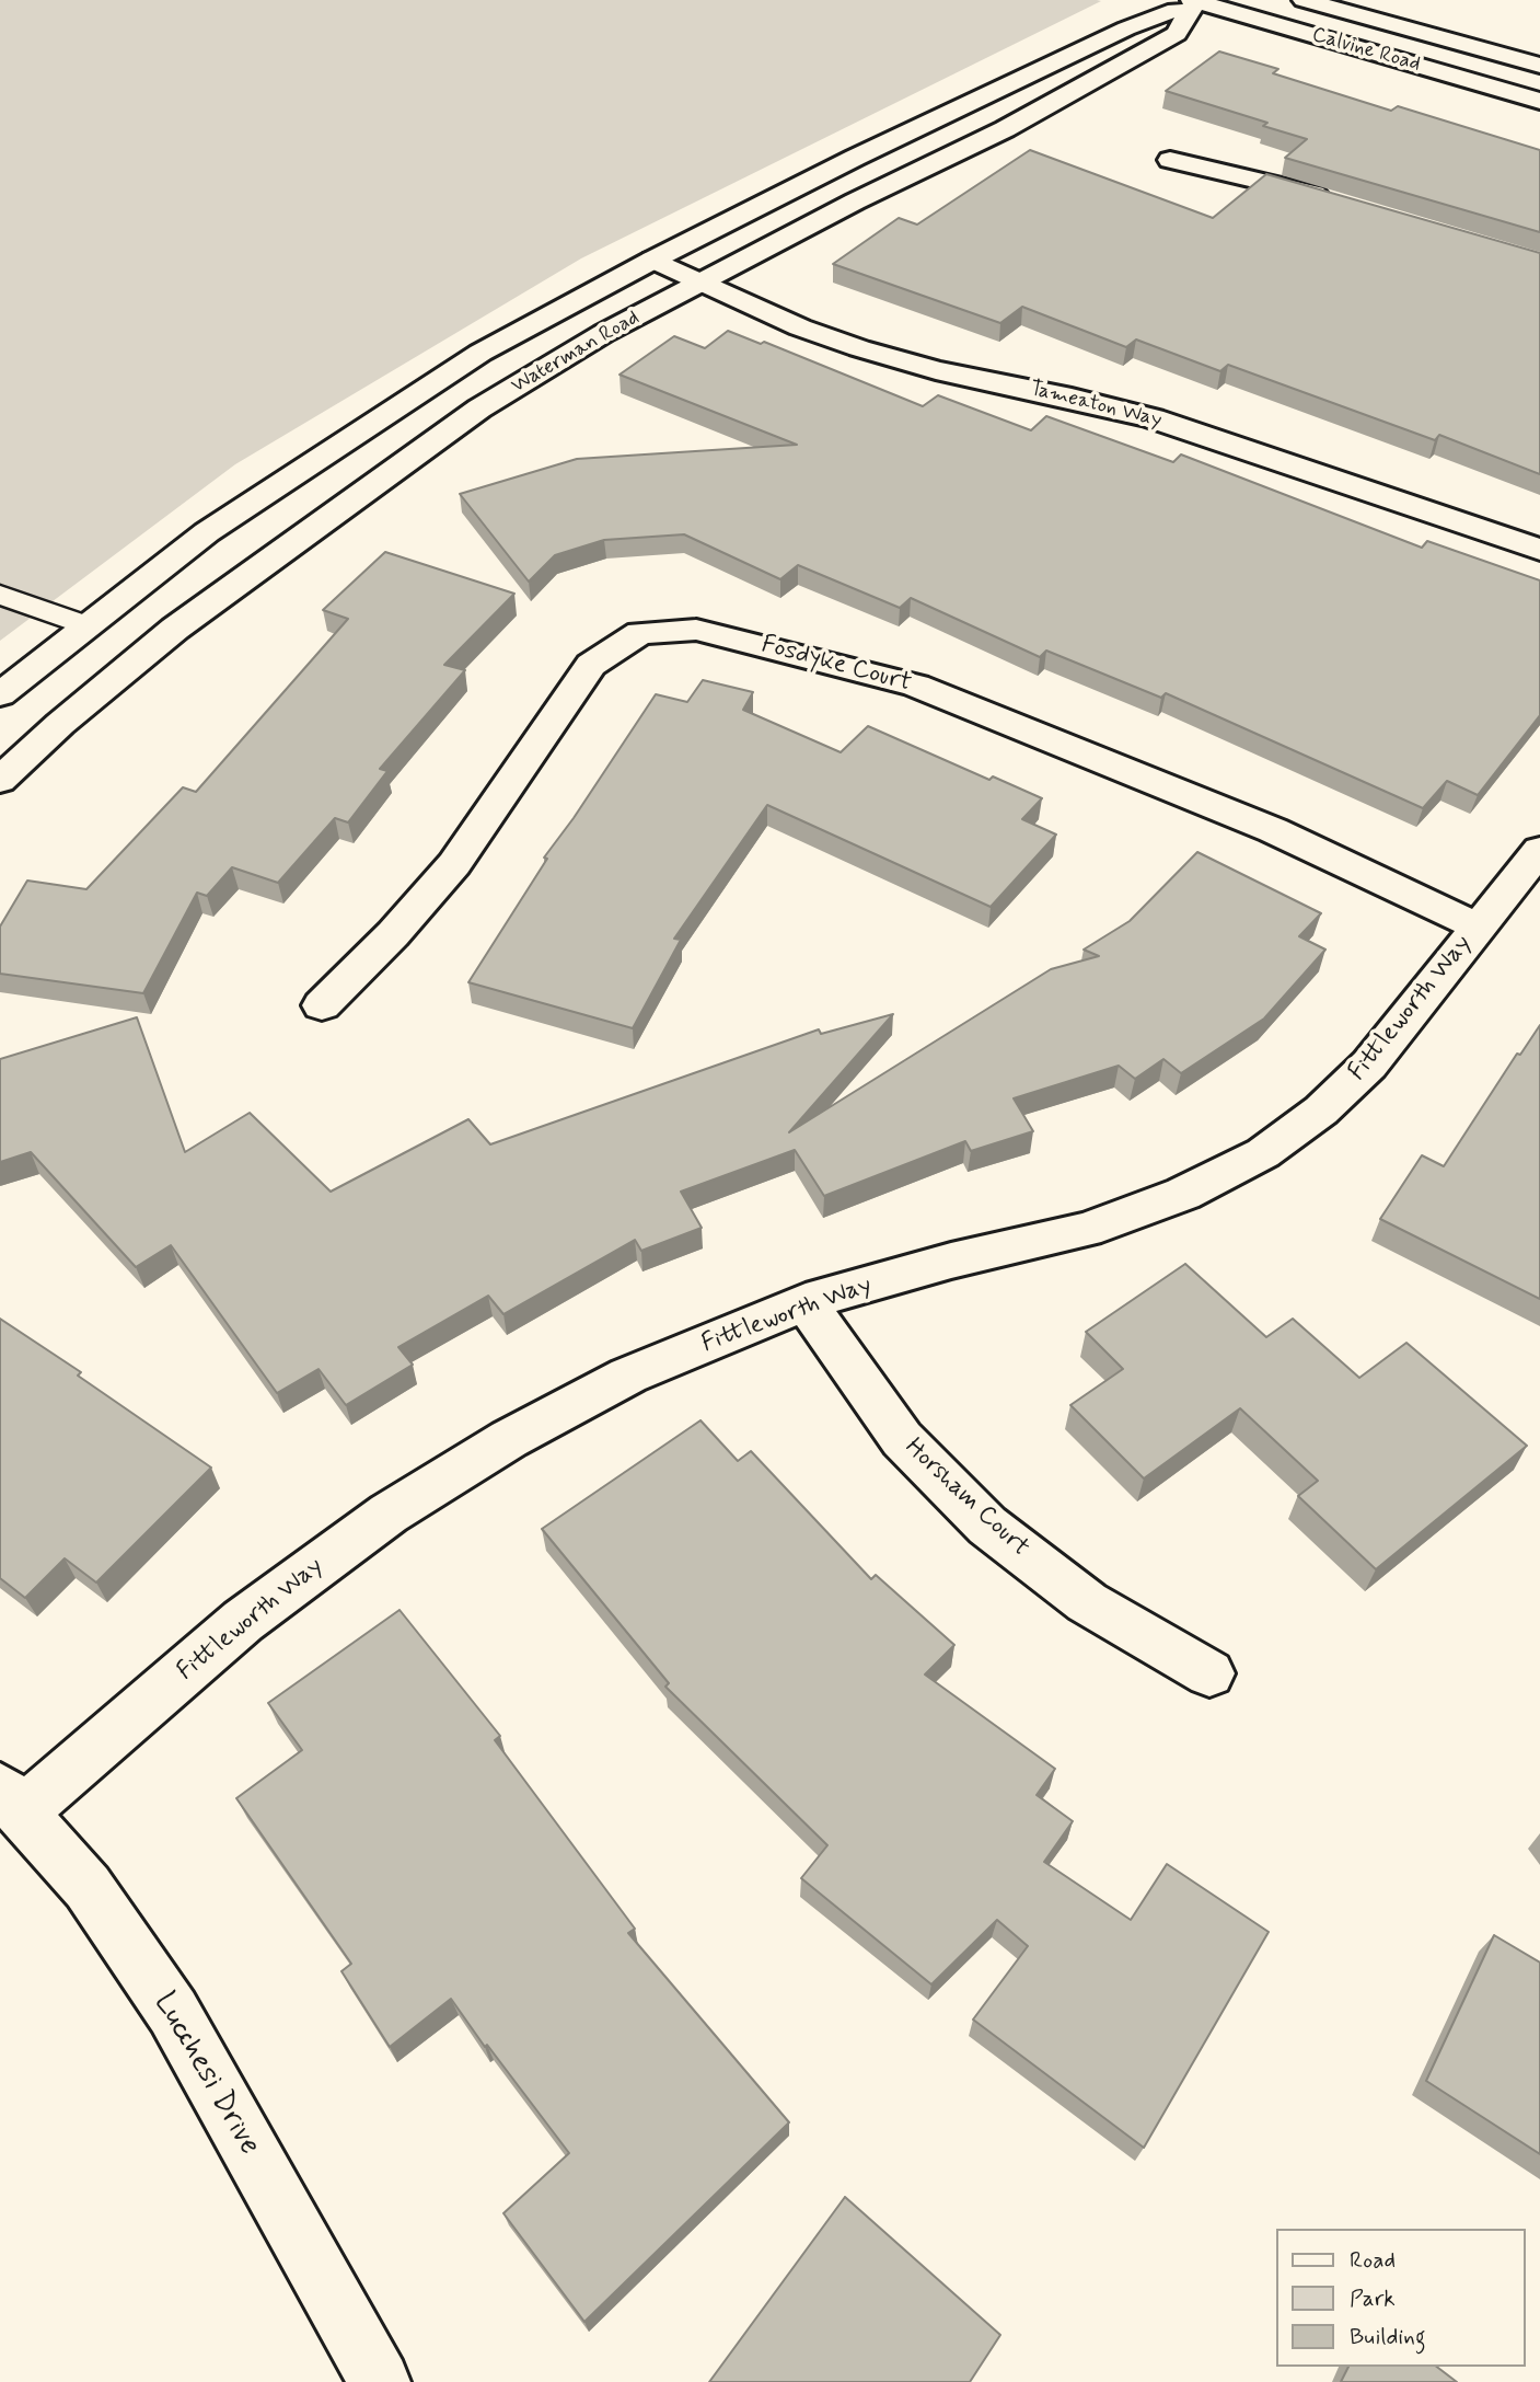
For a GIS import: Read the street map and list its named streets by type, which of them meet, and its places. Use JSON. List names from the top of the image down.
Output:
{
  "streets": {
    "street": [
      "Calvine Road",
      "Waterman Road",
      "Tameaton Way",
      "Fosdyke Court",
      "Fittleworth Way",
      "Horsham Court",
      "Lucchesi Drive"
    ]
  },
  "crossings": [
    ["Calvine Road", "Waterman Road"],
    ["Waterman Road", "Tameaton Way"],
    ["Fosdyke Court", "Fittleworth Way"],
    ["Fittleworth Way", "Horsham Court"],
    ["Fittleworth Way", "Lucchesi Drive"]
  ],
  "legend": ["Road", "Park", "Building"]
}
